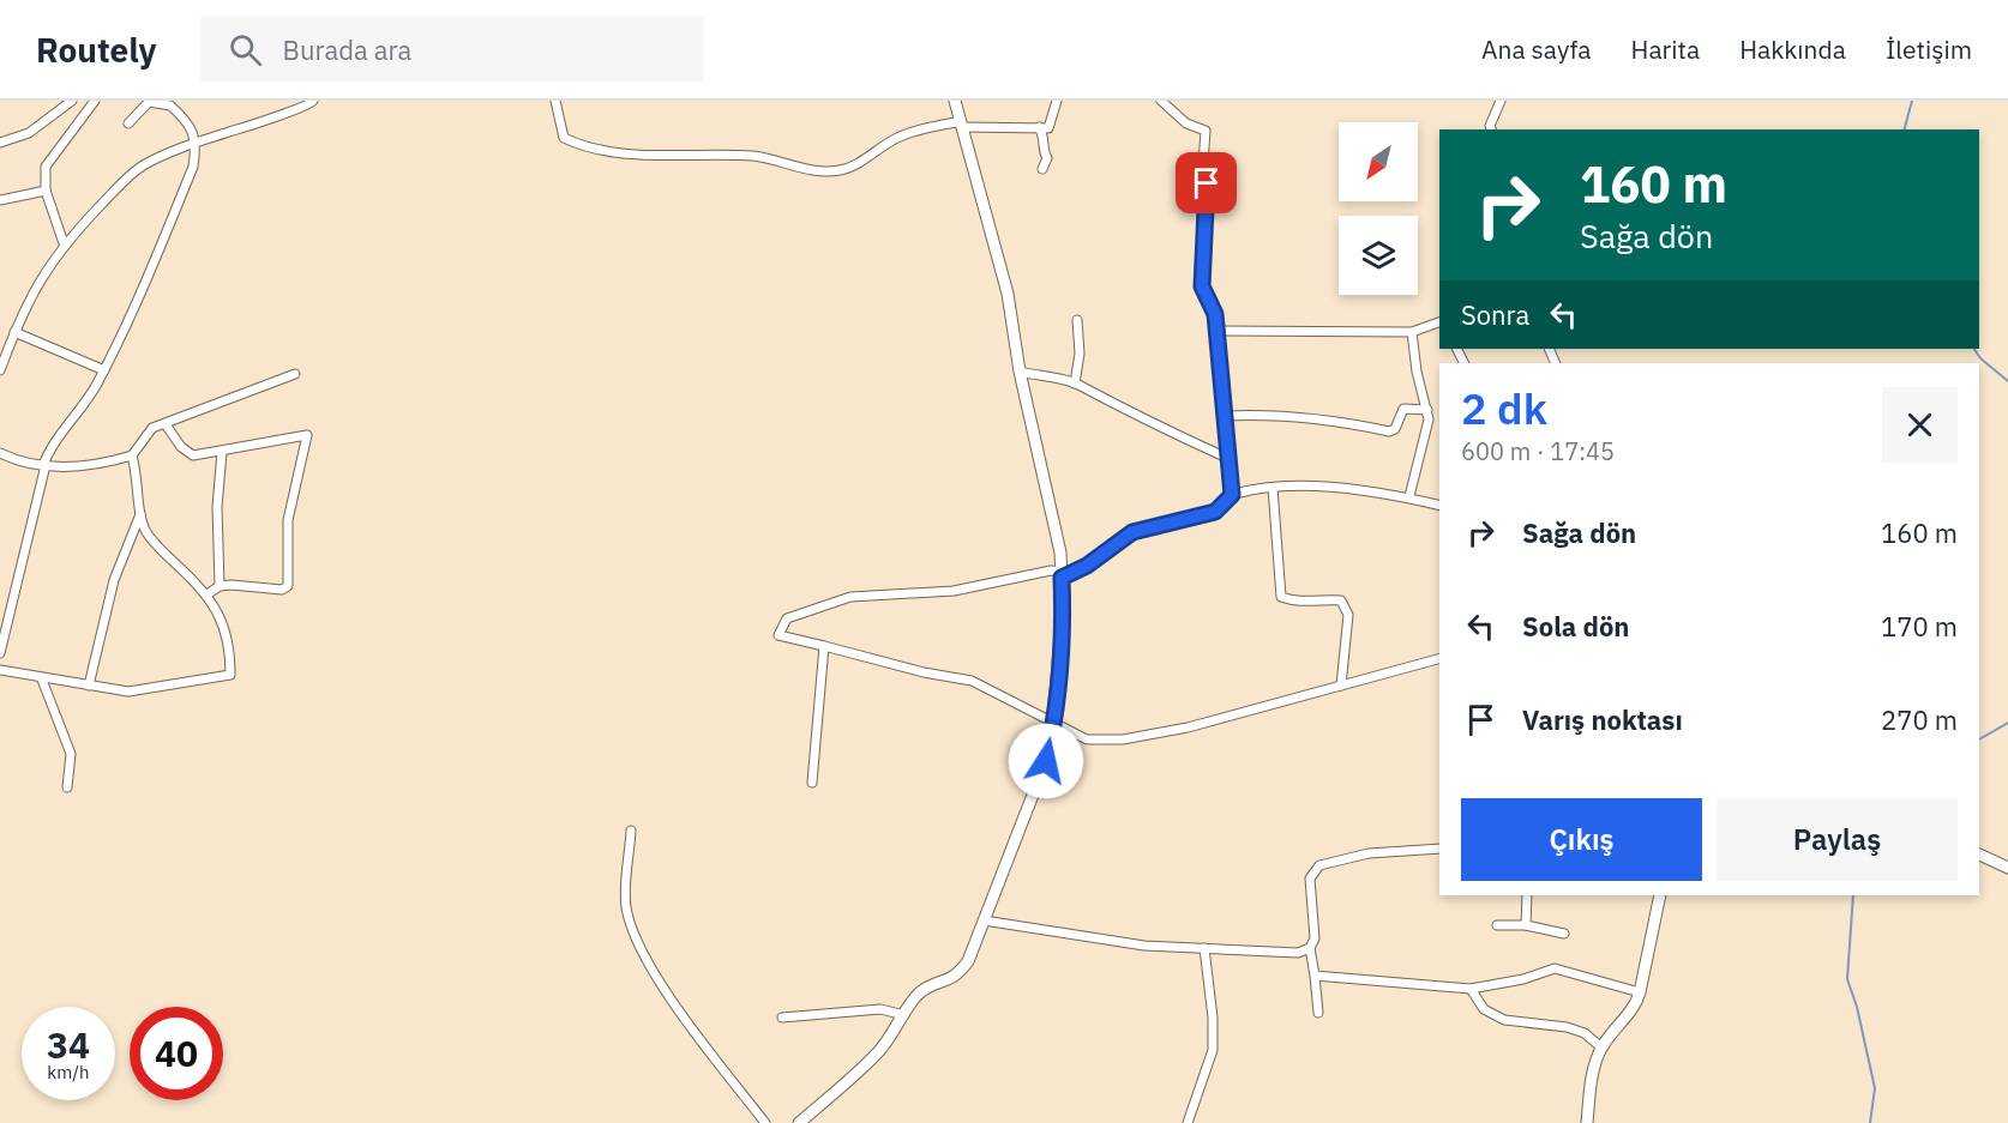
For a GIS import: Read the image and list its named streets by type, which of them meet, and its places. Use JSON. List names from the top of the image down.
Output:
{
  "north": "bottom left",
  "page": {
    "header": "Routely",
    "search": "Burada ara",
    "nav": [
      "Ana sayfa",
      "Harita",
      "Hakkında",
      "İletişim"
    ],
    "turn": ["160 m", "Sağa dön"],
    "then": "Sonra",
    "heading": ["2 dk", "600 m · 17:45"],
    "list": [
      {
        "name": "Sağa dön",
        "value": "160 m"
      },
      {
        "name": "Sola dön",
        "value": "170 m"
      },
      {
        "name": "Varış noktası",
        "value": "270 m"
      }
    ],
    "buttons": ["Çıkış", "Paylaş"],
    "speed": "34 km/h",
    "limit": "40"
  }
}
